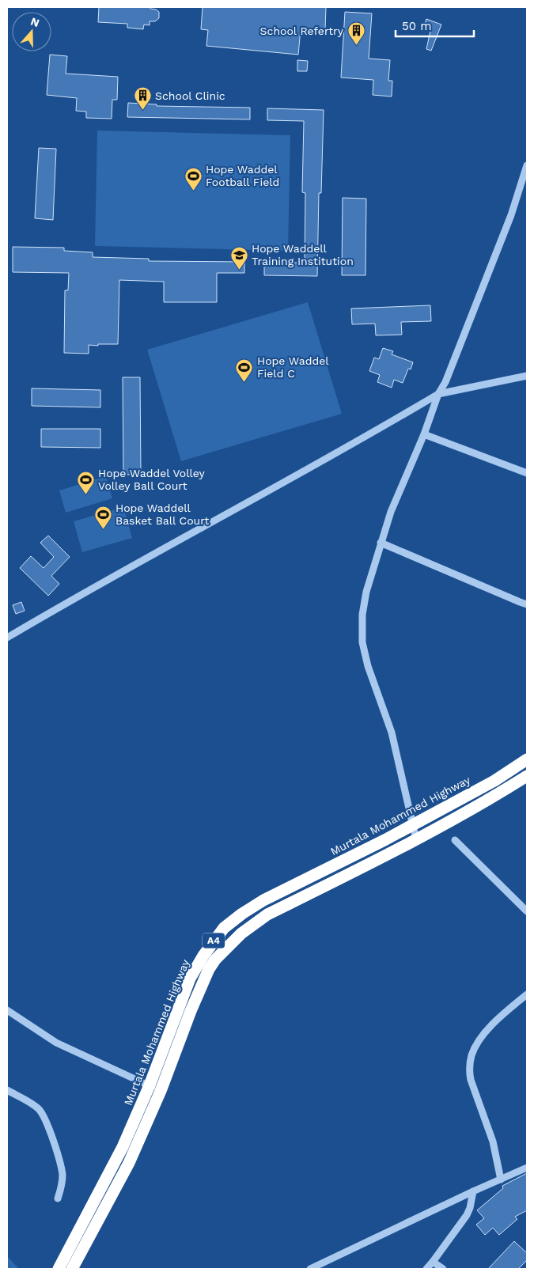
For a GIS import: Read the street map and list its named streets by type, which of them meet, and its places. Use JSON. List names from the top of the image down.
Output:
{
  "streets": {
    "highway": ["Murtala Mohammed Highway", "A4"]
  },
  "places": {
    "building": ["School Refertry", "School Clinic"],
    "sports": [
      "Hope Waddel Football Field",
      "Hope Waddel Field C",
      "Hope Waddel Volley Volley Ball Court",
      "Hope Waddell Basket Ball Court"
    ],
    "school or university": ["Hope Waddell Training Institution"]
  },
  "scale_bar": "50 m",
  "north": "top"
}
